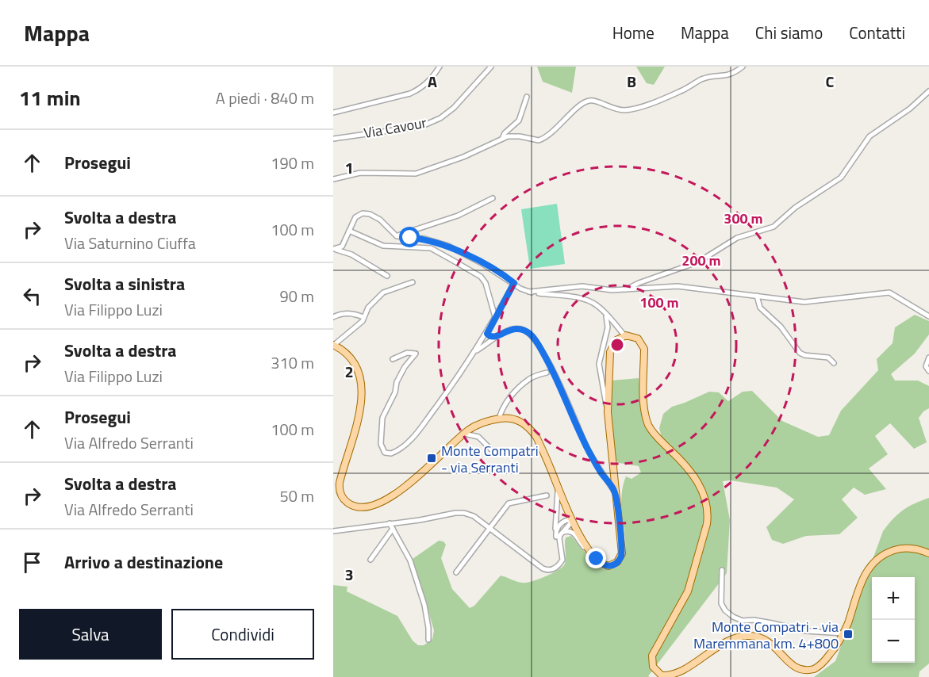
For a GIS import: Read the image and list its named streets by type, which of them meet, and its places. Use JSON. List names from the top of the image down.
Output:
{
  "streets": {
    "street": ["Via Cavour"]
  },
  "places": {
    "transit": ["Monte Compatri - via Serranti", "Monte Compatri - via Maremmana km. 4+800"]
  },
  "page": {
    "header": "Mappa",
    "nav": [
      "Home",
      "Mappa",
      "Chi siamo",
      "Contatti"
    ],
    "heading": ["11 min", "A piedi · 840 m"],
    "list": [
      ["Prosegui", "190 m"],
      ["Svolta a destra", "Via Saturnino Ciuffa", "100 m"],
      ["Svolta a sinistra", "Via Filippo Luzi", "90 m"],
      ["Svolta a destra", "Via Filippo Luzi", "310 m"],
      ["Prosegui", "Via Alfredo Serranti", "100 m"],
      ["Svolta a destra", "Via Alfredo Serranti", "50 m"],
      "Arrivo a destinazione"
    ],
    "map_buttons": ["+", "−"],
    "buttons": ["Salva", "Condividi"]
  },
  "grid": {
    "columns": ["A", "B", "C"],
    "rows": ["1", "2", "3"]
  },
  "rings": ["300 m", "200 m", "100 m"]
}
